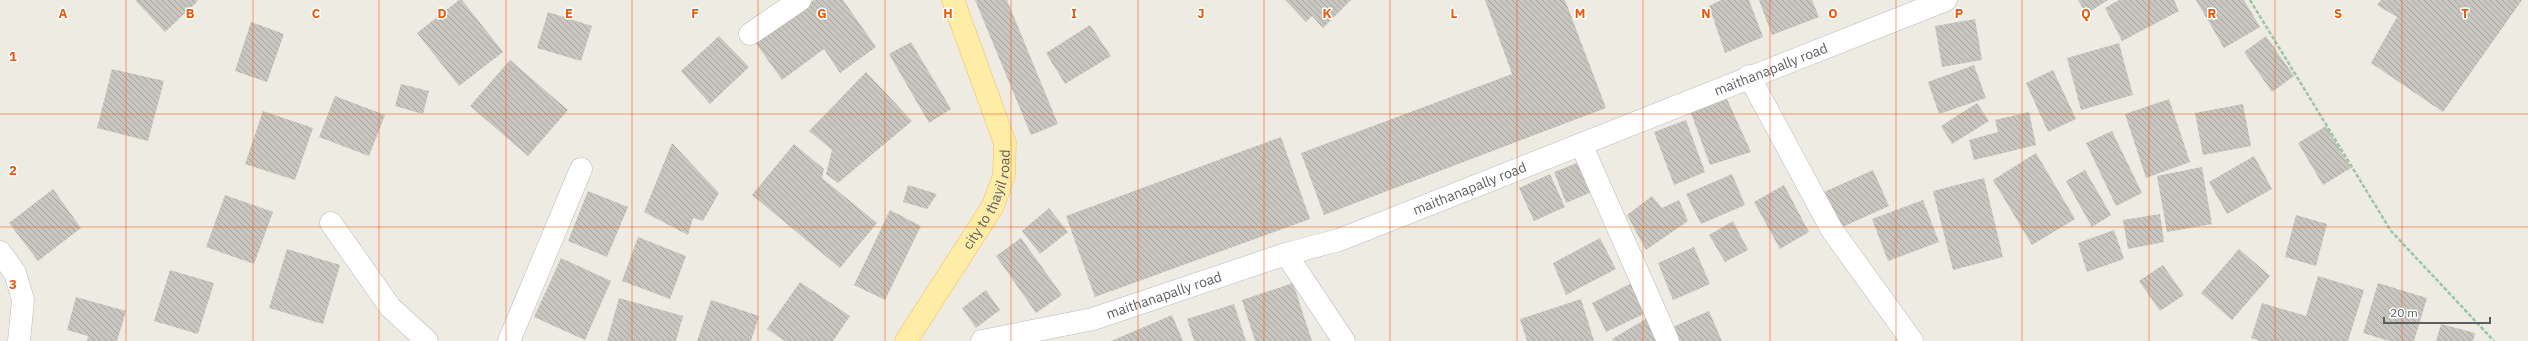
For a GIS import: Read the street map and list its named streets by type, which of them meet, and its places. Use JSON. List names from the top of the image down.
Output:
{
  "streets": {
    "main road": ["city to thayil road"],
    "street": ["maithanapally road"]
  },
  "scale_bar": "20 m",
  "grid": {
    "columns": [
      "A",
      "B",
      "C",
      "D",
      "E",
      "F",
      "G",
      "H",
      "I",
      "J",
      "K",
      "L",
      "M",
      "N",
      "O",
      "P",
      "Q",
      "R",
      "S",
      "T"
    ],
    "rows": ["1", "2", "3"]
  }
}
